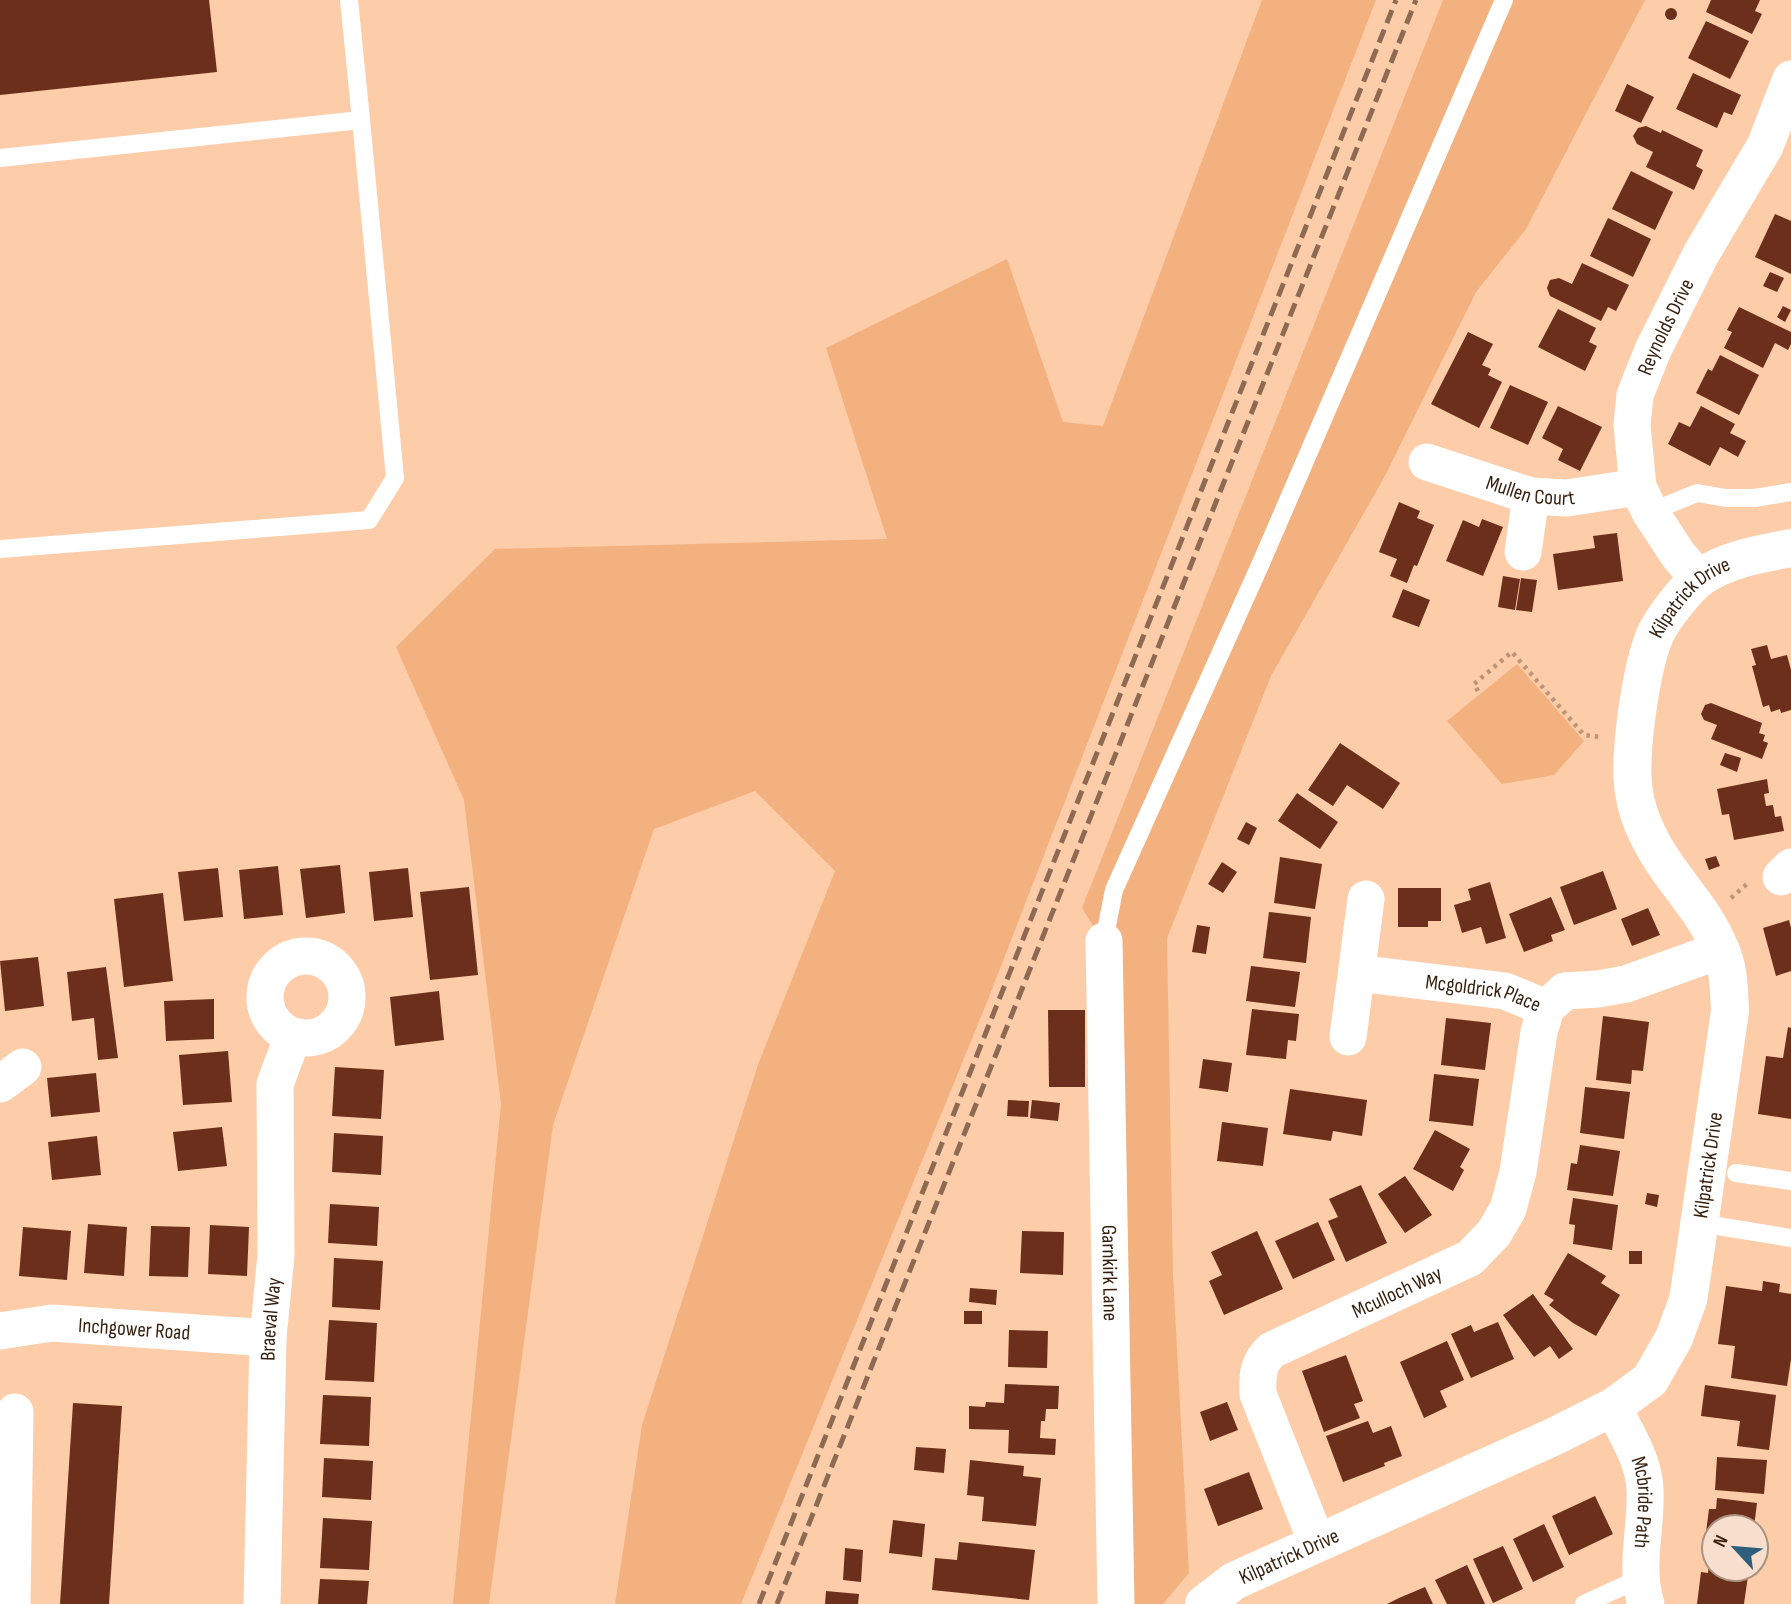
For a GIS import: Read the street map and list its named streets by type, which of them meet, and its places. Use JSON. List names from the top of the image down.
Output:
{
  "streets": {
    "street": [
      "Reynolds Drive",
      "Mullen Court",
      "Kilpatrick Drive",
      "Mcgoldrick Place",
      "Garnkirk Lane",
      "Mculloch Way",
      "Braeval Way",
      "Inchgower Road",
      "Mcbride Path"
    ]
  },
  "crossings": [
    ["Reynolds Drive", "Mullen Court"],
    ["Reynolds Drive", "Kilpatrick Drive"],
    ["Kilpatrick Drive", "Mcgoldrick Place"],
    ["Kilpatrick Drive", "Mculloch Way"],
    ["Kilpatrick Drive", "Mcbride Path"],
    ["Mcgoldrick Place", "Mculloch Way"],
    ["Braeval Way", "Inchgower Road"]
  ],
  "north": "top left"
}
